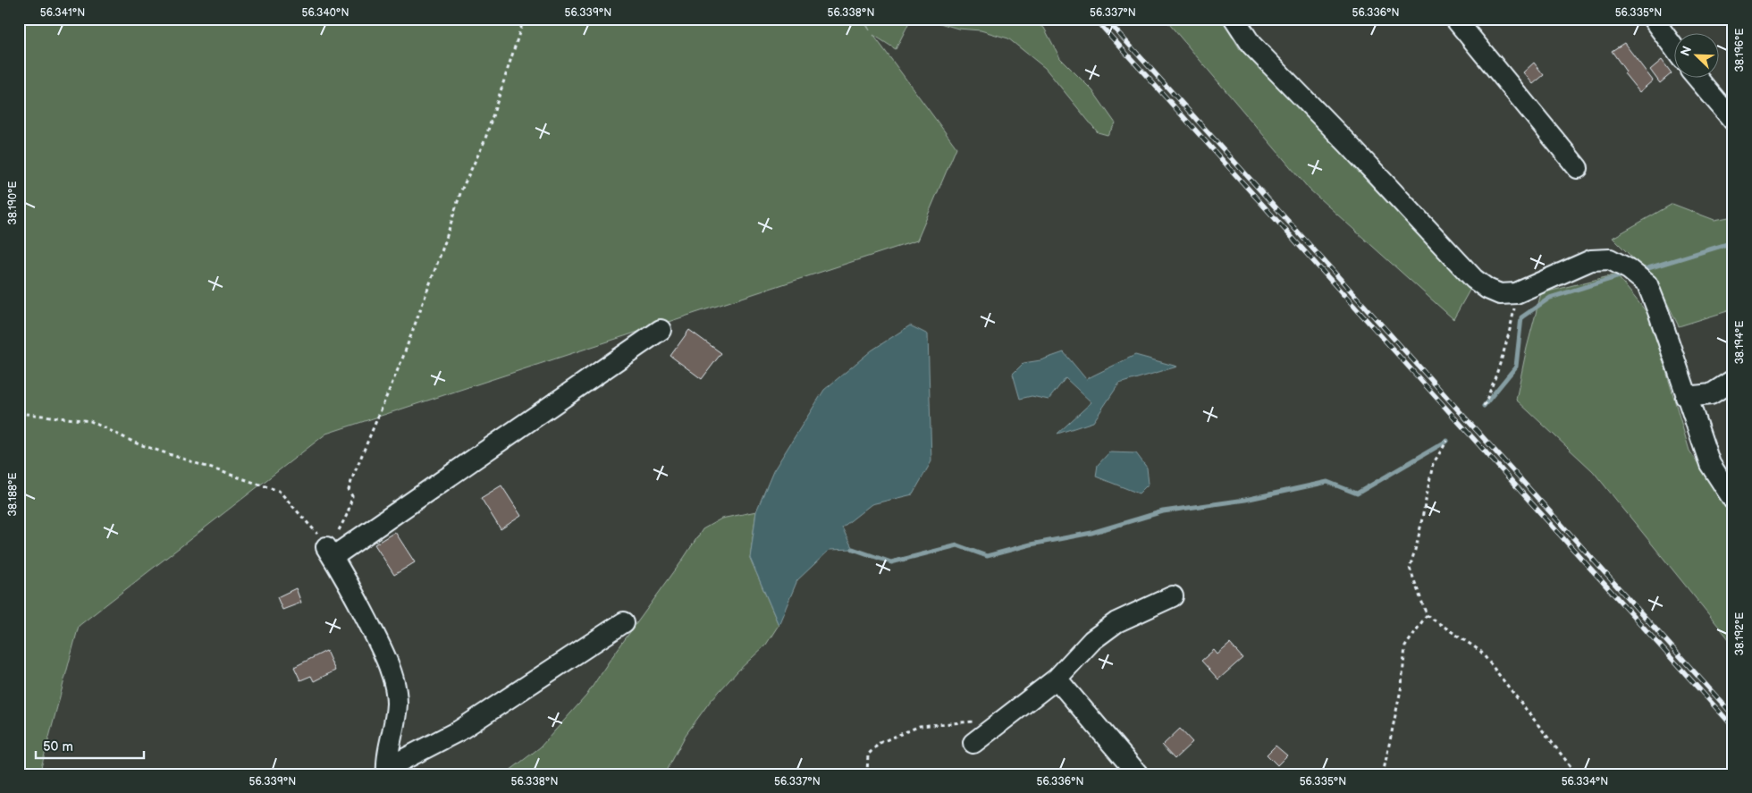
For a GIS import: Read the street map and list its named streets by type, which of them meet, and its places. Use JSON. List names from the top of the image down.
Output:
{
  "scale_bar": "50 m",
  "north": "top left",
  "coordinates": [
    "56.341°N",
    "56.340°N",
    "56.339°N",
    "56.338°N",
    "56.337°N",
    "56.336°N",
    "56.335°N",
    "38.196°E",
    "38.190°E",
    "38.194°E",
    "38.188°E",
    "38.192°E",
    "56.334°N"
  ]
}
